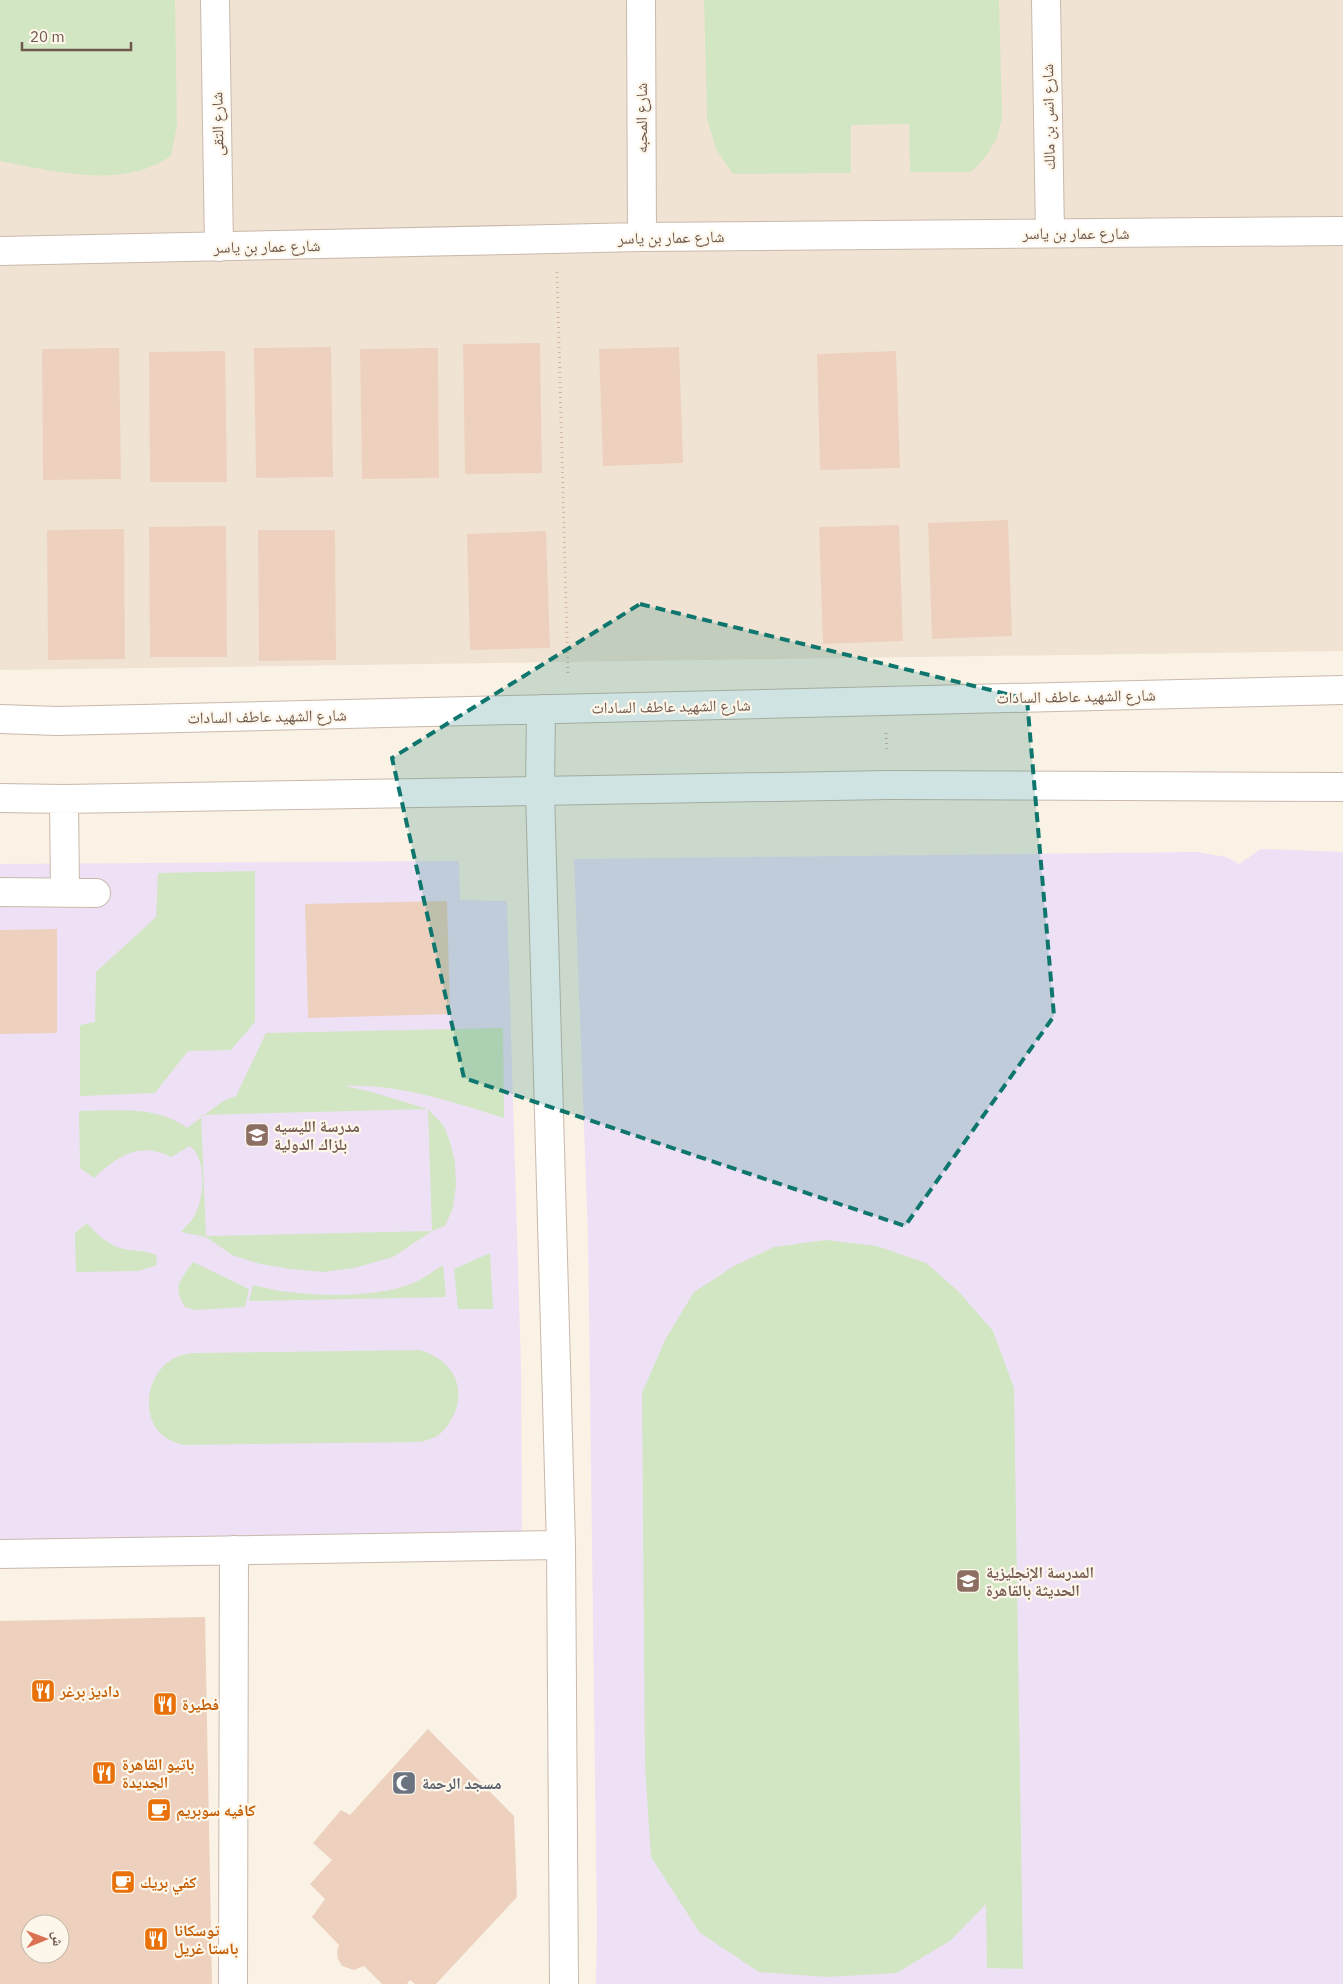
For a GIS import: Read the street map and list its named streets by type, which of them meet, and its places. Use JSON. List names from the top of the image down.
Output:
{
  "streets": {
    "street": [
      "شارع انس بن مالك",
      "شارع المحبه",
      "شارع التقى",
      "شارع عمار بن ياسر",
      "شارع الشهيد عاطف السادات"
    ]
  },
  "crossings": [
    ["شارع انس بن مالك", "شارع عمار بن ياسر"],
    ["شارع المحبه", "شارع عمار بن ياسر"],
    ["شارع التقى", "شارع عمار بن ياسر"]
  ],
  "places": {
    "school or university": ["مدرسة الليسيه بلزاك الدولية", "المدرسة الإنجليزية الحديثة بالقاهرة"],
    "restaurant": [
      "داديز برغر",
      "فطيرة",
      "باتيو القاهرة الجديدة",
      "توسكانا باستا غريل"
    ],
    "mosque": ["مسجد الرحمة"],
    "cafe": ["كافيه سوبريم", "كفي بريك"]
  },
  "scale_bar": "20 m",
  "north": "right"
}
